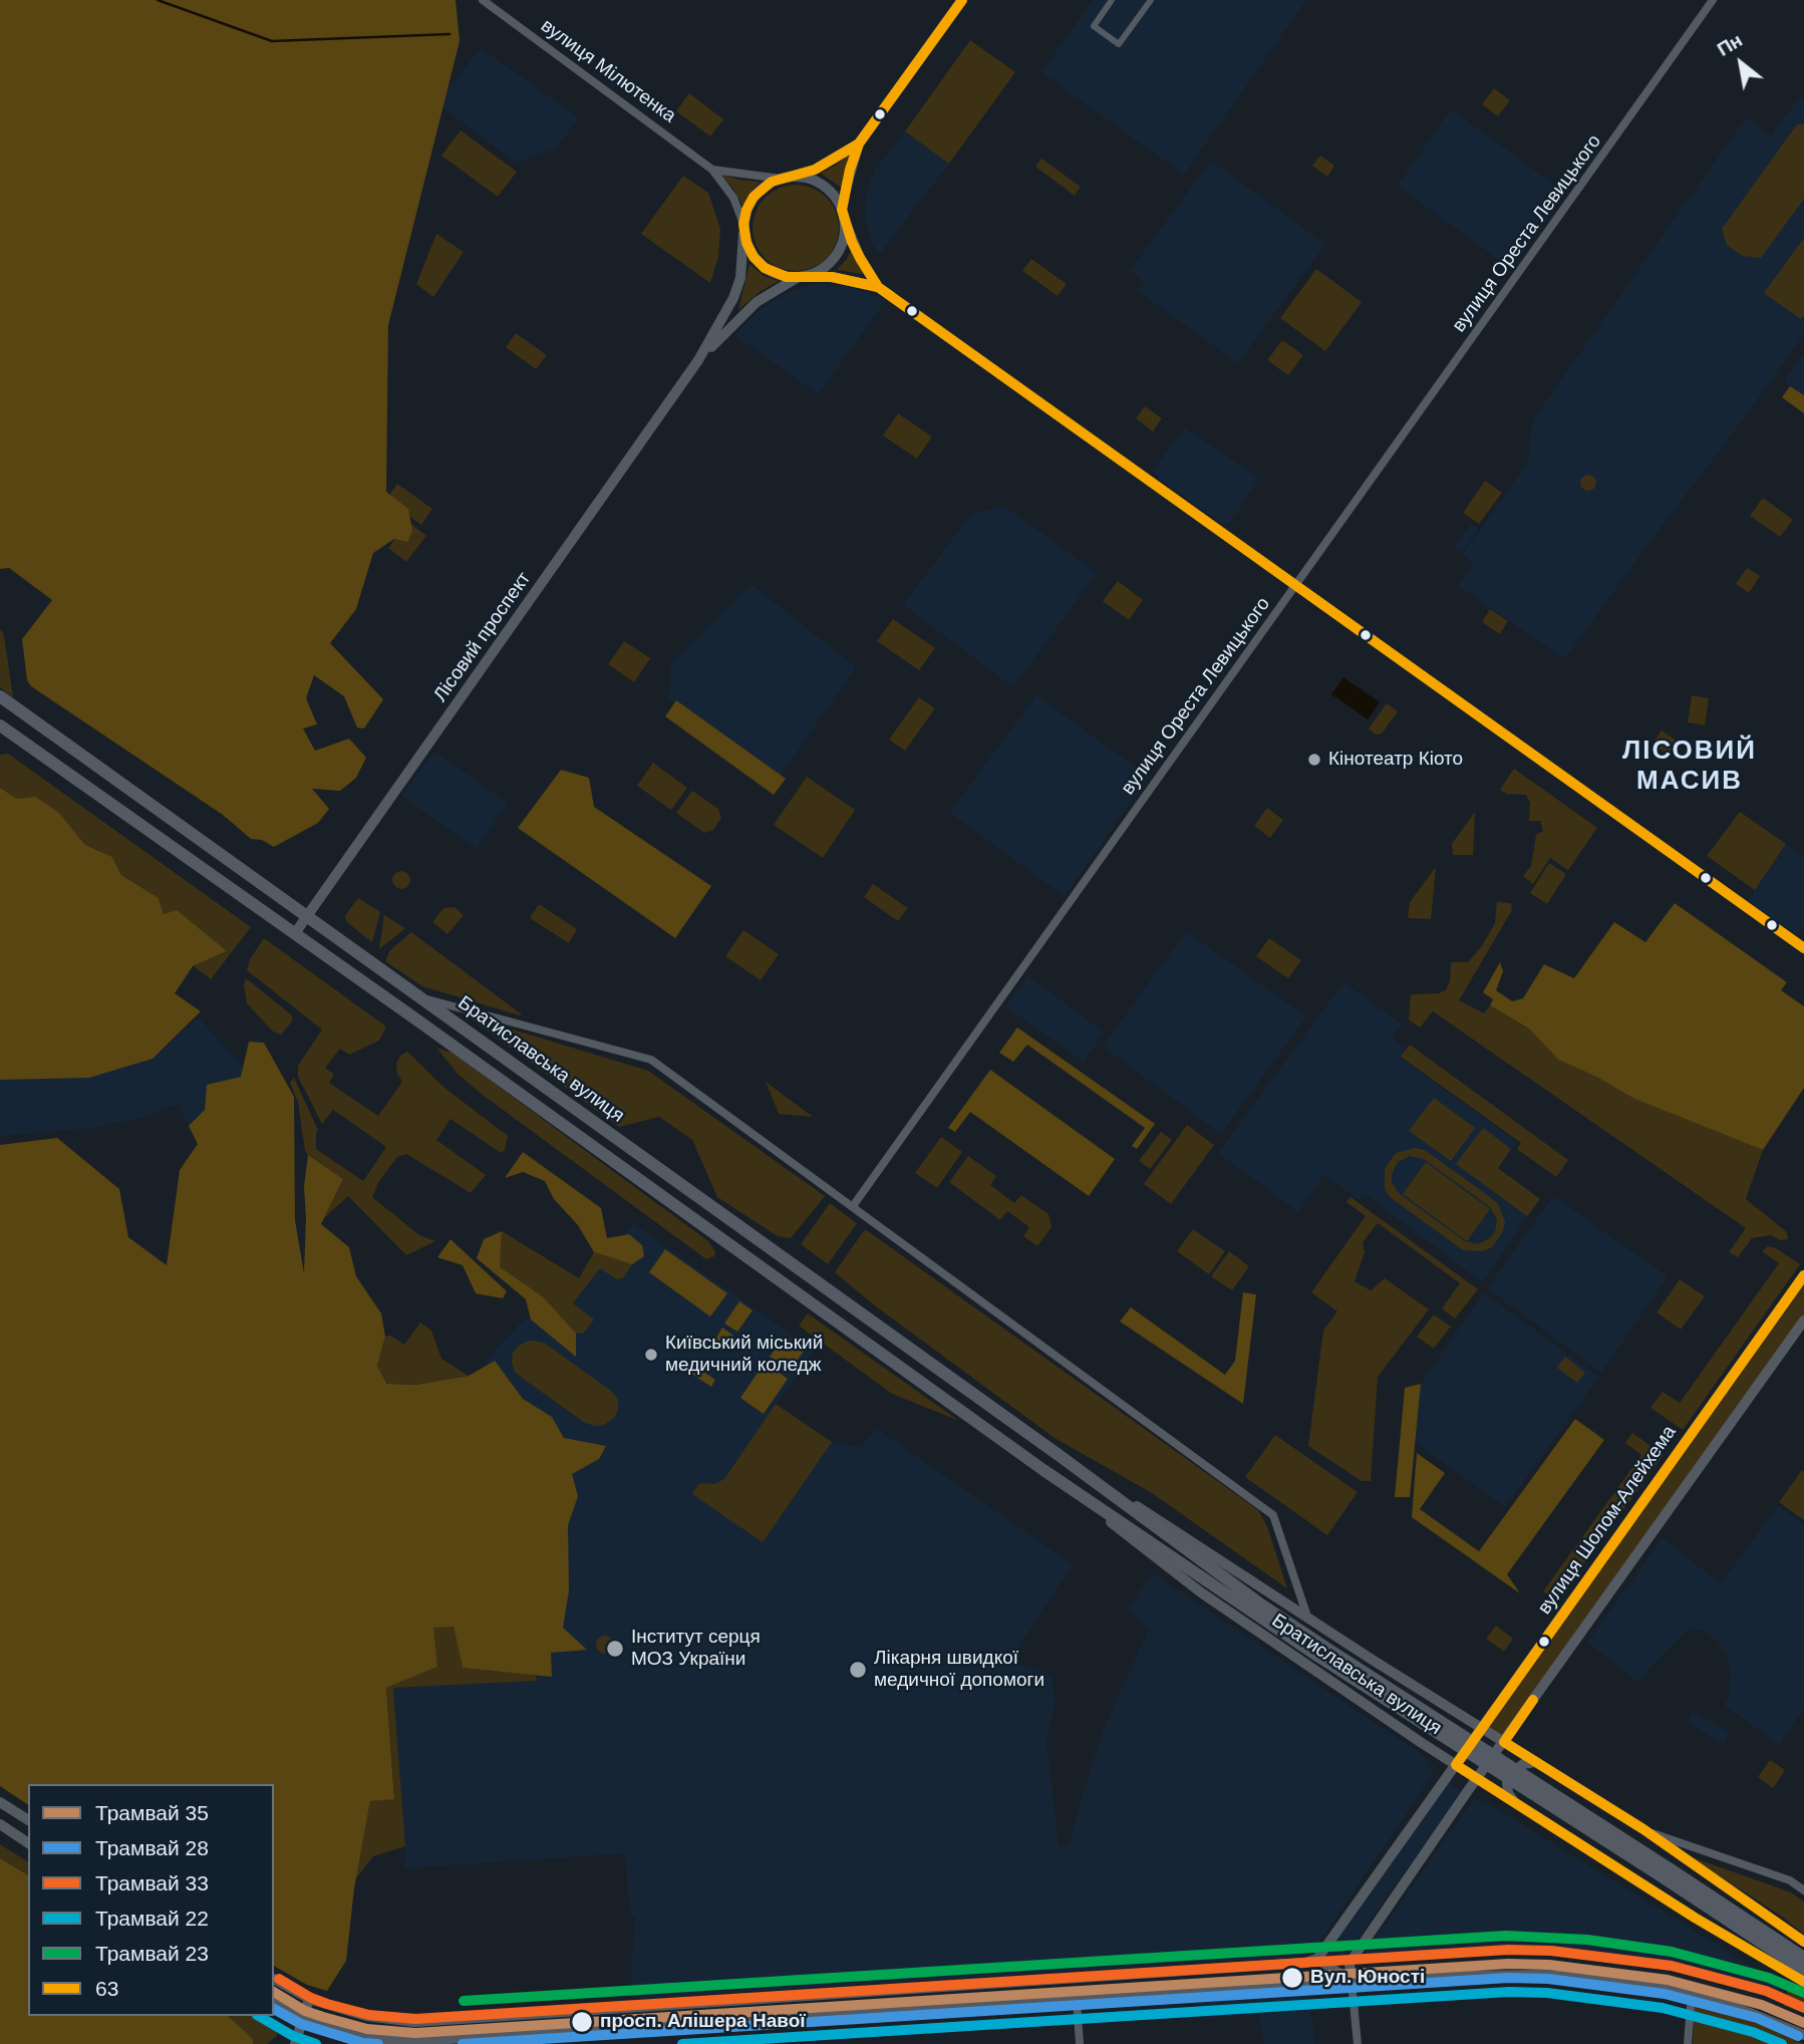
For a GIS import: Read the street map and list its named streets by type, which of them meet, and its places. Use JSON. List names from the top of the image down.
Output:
{
  "streets": {
    "main road": ["Братиславська вулиця"],
    "street": [
      "вулиця Мілютенка",
      "вулиця Ореста Левицького",
      "Лісовий проспект",
      "вулиця Шолом-Алейхема"
    ]
  },
  "crossings": [
    ["вулиця Мілютенка", "Лісовий проспект"],
    ["Лісовий проспект", "Братиславська вулиця"],
    ["Братиславська вулиця", "вулиця Шолом-Алейхема"]
  ],
  "districts": ["ЛІСОВИЙ МАСИВ"],
  "places": [
    "Кінотеатр Кіото",
    "Київський міський медичний коледж",
    "Інститут серця МОЗ України",
    "Лікарня швидкої медичної допомоги",
    "Вул. Юності",
    "просп. Алішера Навої"
  ],
  "lines": [
    "transit line 63",
    "tram line 23",
    "tram line 33",
    "tram line 35",
    "tram line 28",
    "tram line 22"
  ],
  "legend": [
    "Трамвай 35",
    "Трамвай 28",
    "Трамвай 33",
    "Трамвай 22",
    "Трамвай 23",
    "63"
  ],
  "north": "top left"
}
